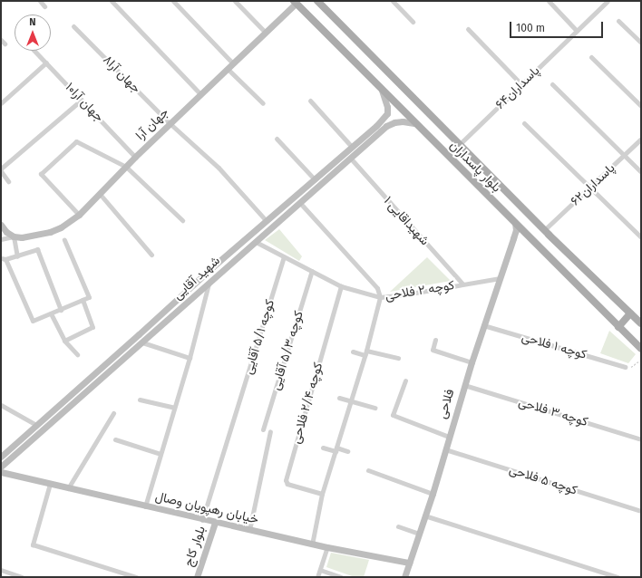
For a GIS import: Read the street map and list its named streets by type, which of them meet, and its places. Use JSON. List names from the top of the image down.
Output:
{
  "streets": {
    "main road": ["بلوار پاسداران"],
    "street": [
      "جهان آرا۸",
      "پاسداران۶۴",
      "جهان آرا۱۰",
      "جهان آرا",
      "پاسداران۶۲",
      "۱ شهیداقایی",
      "شهید آقایی",
      "کوچه ۲ فلاحی",
      "کوچه ۵/۱ آقایی",
      "کوچه ۱ فلاحی",
      "کوچه ۵/۳ آقایی",
      "کوچه ۲/۴ فلاحی",
      "فلاحی",
      "کوچه ۳ فلاحی",
      "کوچه ۵ فلاحی",
      "خیابان رهپویان وصال",
      "بلوار کاج"
    ]
  },
  "crossings": [
    ["جهان آرا۸", "جهان آرا"],
    ["جهان آرا۸", "شهید آقایی"],
    ["پاسداران۶۴", "بلوار پاسداران"],
    ["جهان آرا۱۰", "جهان آرا"],
    ["جهان آرا", "بلوار پاسداران"],
    ["بلوار پاسداران", "پاسداران۶۲"],
    ["بلوار پاسداران", "فلاحی"],
    ["۱ شهیداقایی", "شهید آقایی"],
    ["۱ شهیداقایی", "کوچه ۲ فلاحی"],
    ["شهید آقایی", "کوچه ۲ فلاحی"],
    ["کوچه ۲ فلاحی", "کوچه ۵/۱ آقایی"],
    ["کوچه ۲ فلاحی", "کوچه ۵/۳ آقایی"],
    ["کوچه ۲ فلاحی", "کوچه ۲/۴ فلاحی"],
    ["کوچه ۲ فلاحی", "فلاحی"],
    ["کوچه ۵/۱ آقایی", "خیابان رهپویان وصال"],
    ["کوچه ۱ فلاحی", "فلاحی"],
    ["فلاحی", "کوچه ۳ فلاحی"],
    ["فلاحی", "کوچه ۵ فلاحی"],
    ["فلاحی", "خیابان رهپویان وصال"],
    ["خیابان رهپویان وصال", "بلوار کاج"]
  ],
  "scale_bar": "100 m",
  "north": "top"
}
